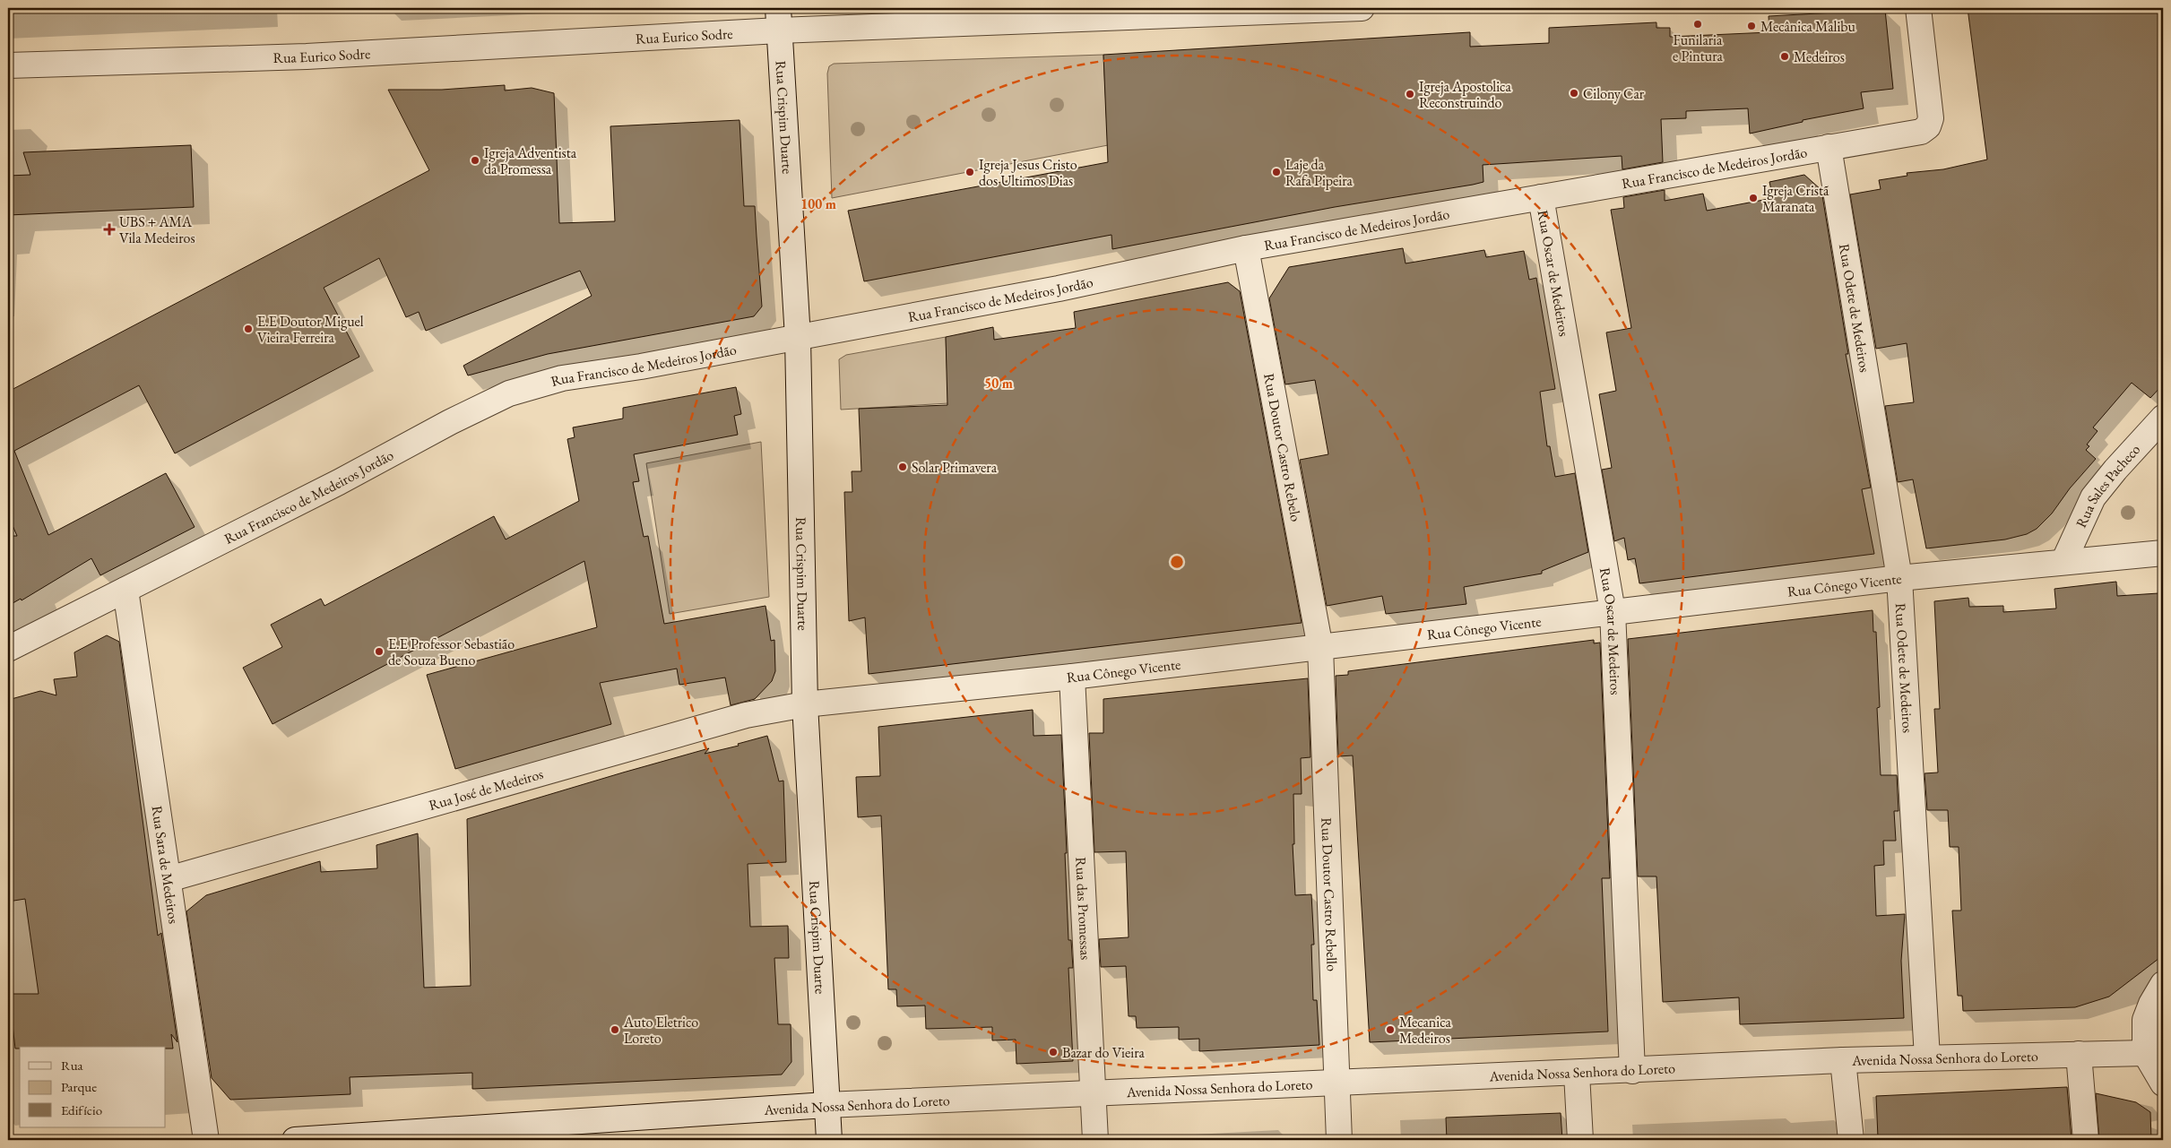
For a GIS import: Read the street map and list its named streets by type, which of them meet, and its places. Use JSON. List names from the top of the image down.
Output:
{
  "streets": {
    "street": [
      "Rua Eurico Sodre",
      "Rua Crispim Duarte",
      "Rua Francisco de Medeiros Jordão",
      "Rua Oscar de Medeiros",
      "Rua Odete de Medeiros",
      "Rua Doutor Castro Rebelo",
      "Rua Sales Pacheco",
      "Rua Cônego Vicente",
      "Rua José de Medeiros",
      "Rua Sara de Medeiros",
      "Rua Doutor Castro Rebello",
      "Rua das Promessas",
      "Avenida Nossa Senhora do Loreto"
    ]
  },
  "crossings": [
    ["Rua Eurico Sodre", "Rua Crispim Duarte"],
    ["Rua Crispim Duarte", "Rua Francisco de Medeiros Jordão"],
    ["Rua Crispim Duarte", "Rua Cônego Vicente"],
    ["Rua Crispim Duarte", "Rua José de Medeiros"],
    ["Rua Crispim Duarte", "Avenida Nossa Senhora do Loreto"],
    ["Rua Francisco de Medeiros Jordão", "Rua Oscar de Medeiros"],
    ["Rua Francisco de Medeiros Jordão", "Rua Odete de Medeiros"],
    ["Rua Francisco de Medeiros Jordão", "Rua Doutor Castro Rebelo"],
    ["Rua Francisco de Medeiros Jordão", "Rua Sara de Medeiros"],
    ["Rua Oscar de Medeiros", "Rua Cônego Vicente"],
    ["Rua Oscar de Medeiros", "Avenida Nossa Senhora do Loreto"],
    ["Rua Odete de Medeiros", "Rua Cônego Vicente"],
    ["Rua Odete de Medeiros", "Avenida Nossa Senhora do Loreto"],
    ["Rua Doutor Castro Rebelo", "Rua Cônego Vicente"],
    ["Rua Doutor Castro Rebelo", "Rua Doutor Castro Rebello"],
    ["Rua Sales Pacheco", "Rua Cônego Vicente"],
    ["Rua Cônego Vicente", "Rua José de Medeiros"],
    ["Rua Cônego Vicente", "Rua Doutor Castro Rebello"],
    ["Rua Cônego Vicente", "Rua das Promessas"],
    ["Rua José de Medeiros", "Rua Sara de Medeiros"],
    ["Rua Doutor Castro Rebello", "Avenida Nossa Senhora do Loreto"],
    ["Rua das Promessas", "Avenida Nossa Senhora do Loreto"]
  ],
  "places": {
    "other": [
      "Funilaria e Pintura",
      "Mecânica Malibu",
      "Medeiros",
      "Cilony Car",
      "Igreja Apostolica Reconstruindo",
      "Igreja Adventista da Promessa",
      "Igreja Jesus Cristo dos Ultimos Dias",
      "Laje da Rafa Pipeira",
      "Igreja Cristã Maranata",
      "E.E Doutor Miguel Vieira Ferreira",
      "Solar Primavera",
      "E.E Professor Sebastião de Souza Bueno",
      "Auto Eletrico Loreto",
      "Mecanica Medeiros",
      "Bazar do Vieira"
    ],
    "health": ["UBS + AMA Vila Medeiros"]
  },
  "legend": ["Rua", "Parque", "Edifício"],
  "rings": ["100 m", "50 m"]
}
